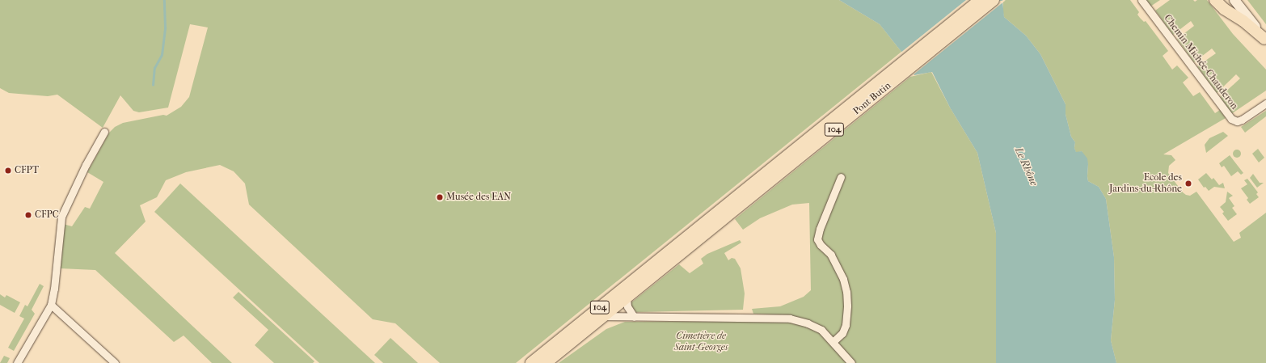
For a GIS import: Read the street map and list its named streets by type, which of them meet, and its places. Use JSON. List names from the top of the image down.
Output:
{
  "streets": {
    "main road": ["Pont Butin", "104"],
    "street": ["Chemin Michée-Chauderon"]
  },
  "crossings": [
    ["Pont Butin", "104"]
  ],
  "water": ["Le Rhône"],
  "parks": ["Cimetière de Saint-Georges"],
  "places": [
    "CFPT",
    "Ecole des Jardins-du-Rhône",
    "Musée des EAN",
    "CFPC"
  ]
}
